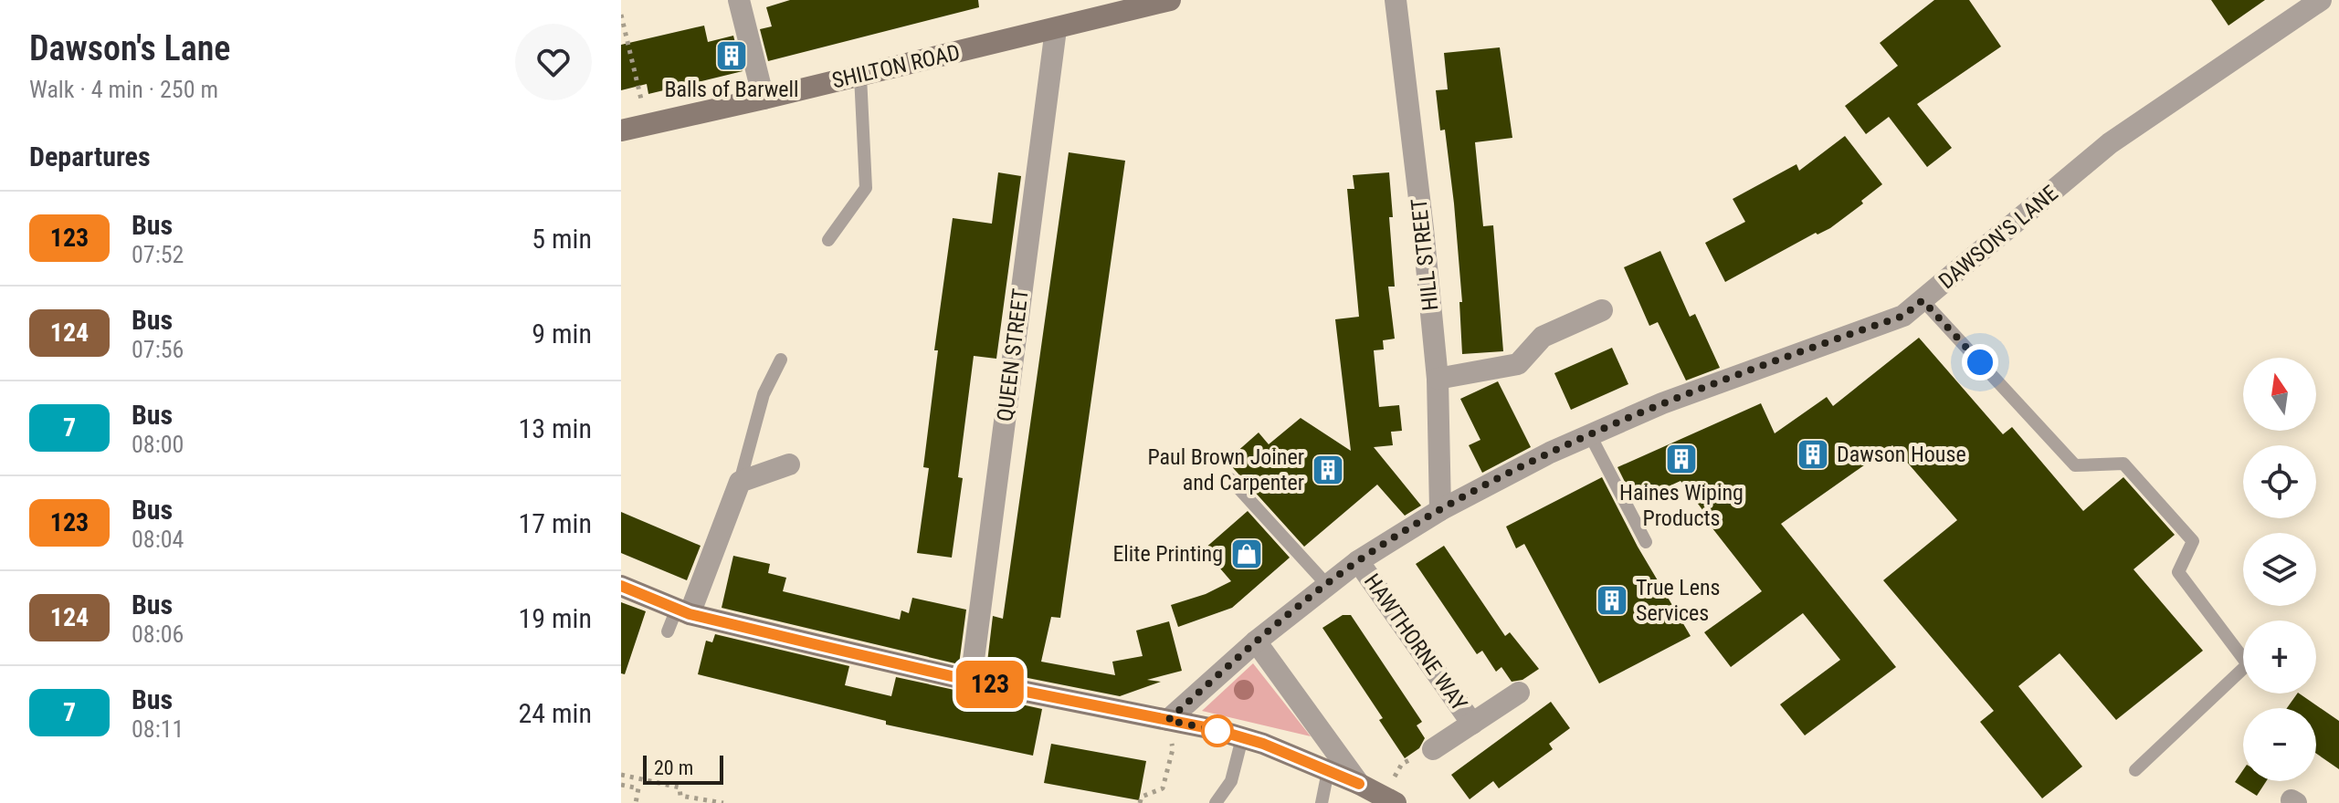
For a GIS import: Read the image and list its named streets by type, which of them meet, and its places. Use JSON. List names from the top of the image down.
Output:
{
  "streets": {
    "street": [
      "SHILTON ROAD",
      "DAWSON'S LANE",
      "HILL STREET",
      "QUEEN STREET",
      "HAWTHORNE WAY"
    ]
  },
  "crossings": [
    ["SHILTON ROAD", "QUEEN STREET"],
    ["DAWSON'S LANE", "HILL STREET"],
    ["DAWSON'S LANE", "HAWTHORNE WAY"]
  ],
  "places": {
    "building": [
      "Balls of Barwell",
      "Dawson House",
      "Haines Wiping Products",
      "Paul Brown Joiner and Carpenter",
      "True Lens Services"
    ],
    "shop": ["Elite Printing"]
  },
  "lines": ["bus line 123"],
  "scale_bar": "20 m",
  "north": "top",
  "page": {
    "heading": [
      ["Dawson's Lane", "Walk · 4 min · 250 m"],
      "Departures"
    ],
    "on_map": "123",
    "list": [
      {
        "mark": "123",
        "name": "Bus",
        "note": "07:52",
        "value": "5 min"
      },
      {
        "mark": "124",
        "name": "Bus",
        "note": "07:56",
        "value": "9 min"
      },
      {
        "mark": "7",
        "name": "Bus",
        "note": "08:00",
        "value": "13 min"
      },
      {
        "mark": "123",
        "name": "Bus",
        "note": "08:04",
        "value": "17 min"
      },
      {
        "mark": "124",
        "name": "Bus",
        "note": "08:06",
        "value": "19 min"
      },
      {
        "mark": "7",
        "name": "Bus",
        "note": "08:11",
        "value": "24 min"
      }
    ],
    "map_buttons": ["+", "−"],
    "scale": "20 m"
  }
}
